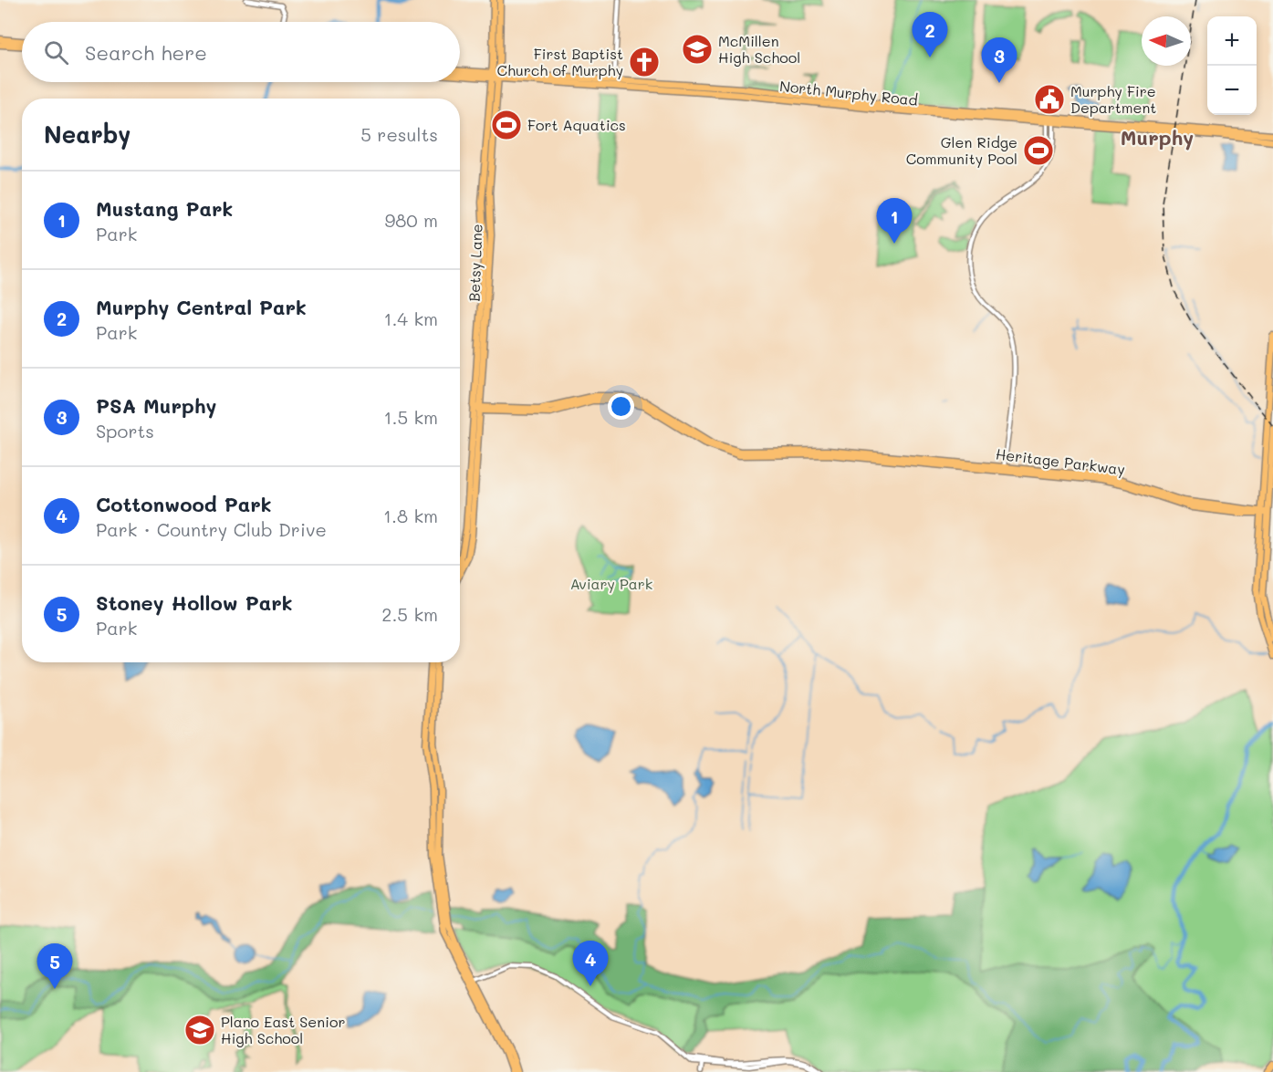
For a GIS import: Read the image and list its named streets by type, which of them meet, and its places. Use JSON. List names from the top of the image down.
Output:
{
  "streets": {
    "main road": ["North Murphy Road", "Betsy Lane", "Heritage Parkway"]
  },
  "crossings": [
    ["North Murphy Road", "Betsy Lane"],
    ["Betsy Lane", "Heritage Parkway"]
  ],
  "districts": ["Murphy"],
  "parks": ["Aviary Park"],
  "places": {
    "school or university": ["McMillen High School", "Plano East Senior High School"],
    "church": ["First Baptist Church of Murphy"],
    "public building": ["Murphy Fire Department"],
    "sports": ["Fort Aquatics", "Glen Ridge Community Pool"]
  },
  "north": "left",
  "page": {
    "pins": [
      "2",
      "3",
      "1",
      "4",
      "5"
    ],
    "map_buttons": ["+", "−"],
    "search": "Search here",
    "heading": ["Nearby", "5 results"],
    "list": [
      {
        "mark": "1",
        "name": "Mustang Park",
        "note": "Park",
        "value": "980 m"
      },
      {
        "mark": "2",
        "name": "Murphy Central Park",
        "note": "Park",
        "value": "1.4 km"
      },
      {
        "mark": "3",
        "name": "PSA Murphy",
        "note": "Sports",
        "value": "1.5 km"
      },
      {
        "mark": "4",
        "name": "Cottonwood Park",
        "note": "Park · Country Club Drive",
        "value": "1.8 km"
      },
      {
        "mark": "5",
        "name": "Stoney Hollow Park",
        "note": "Park",
        "value": "2.5 km"
      }
    ]
  }
}
